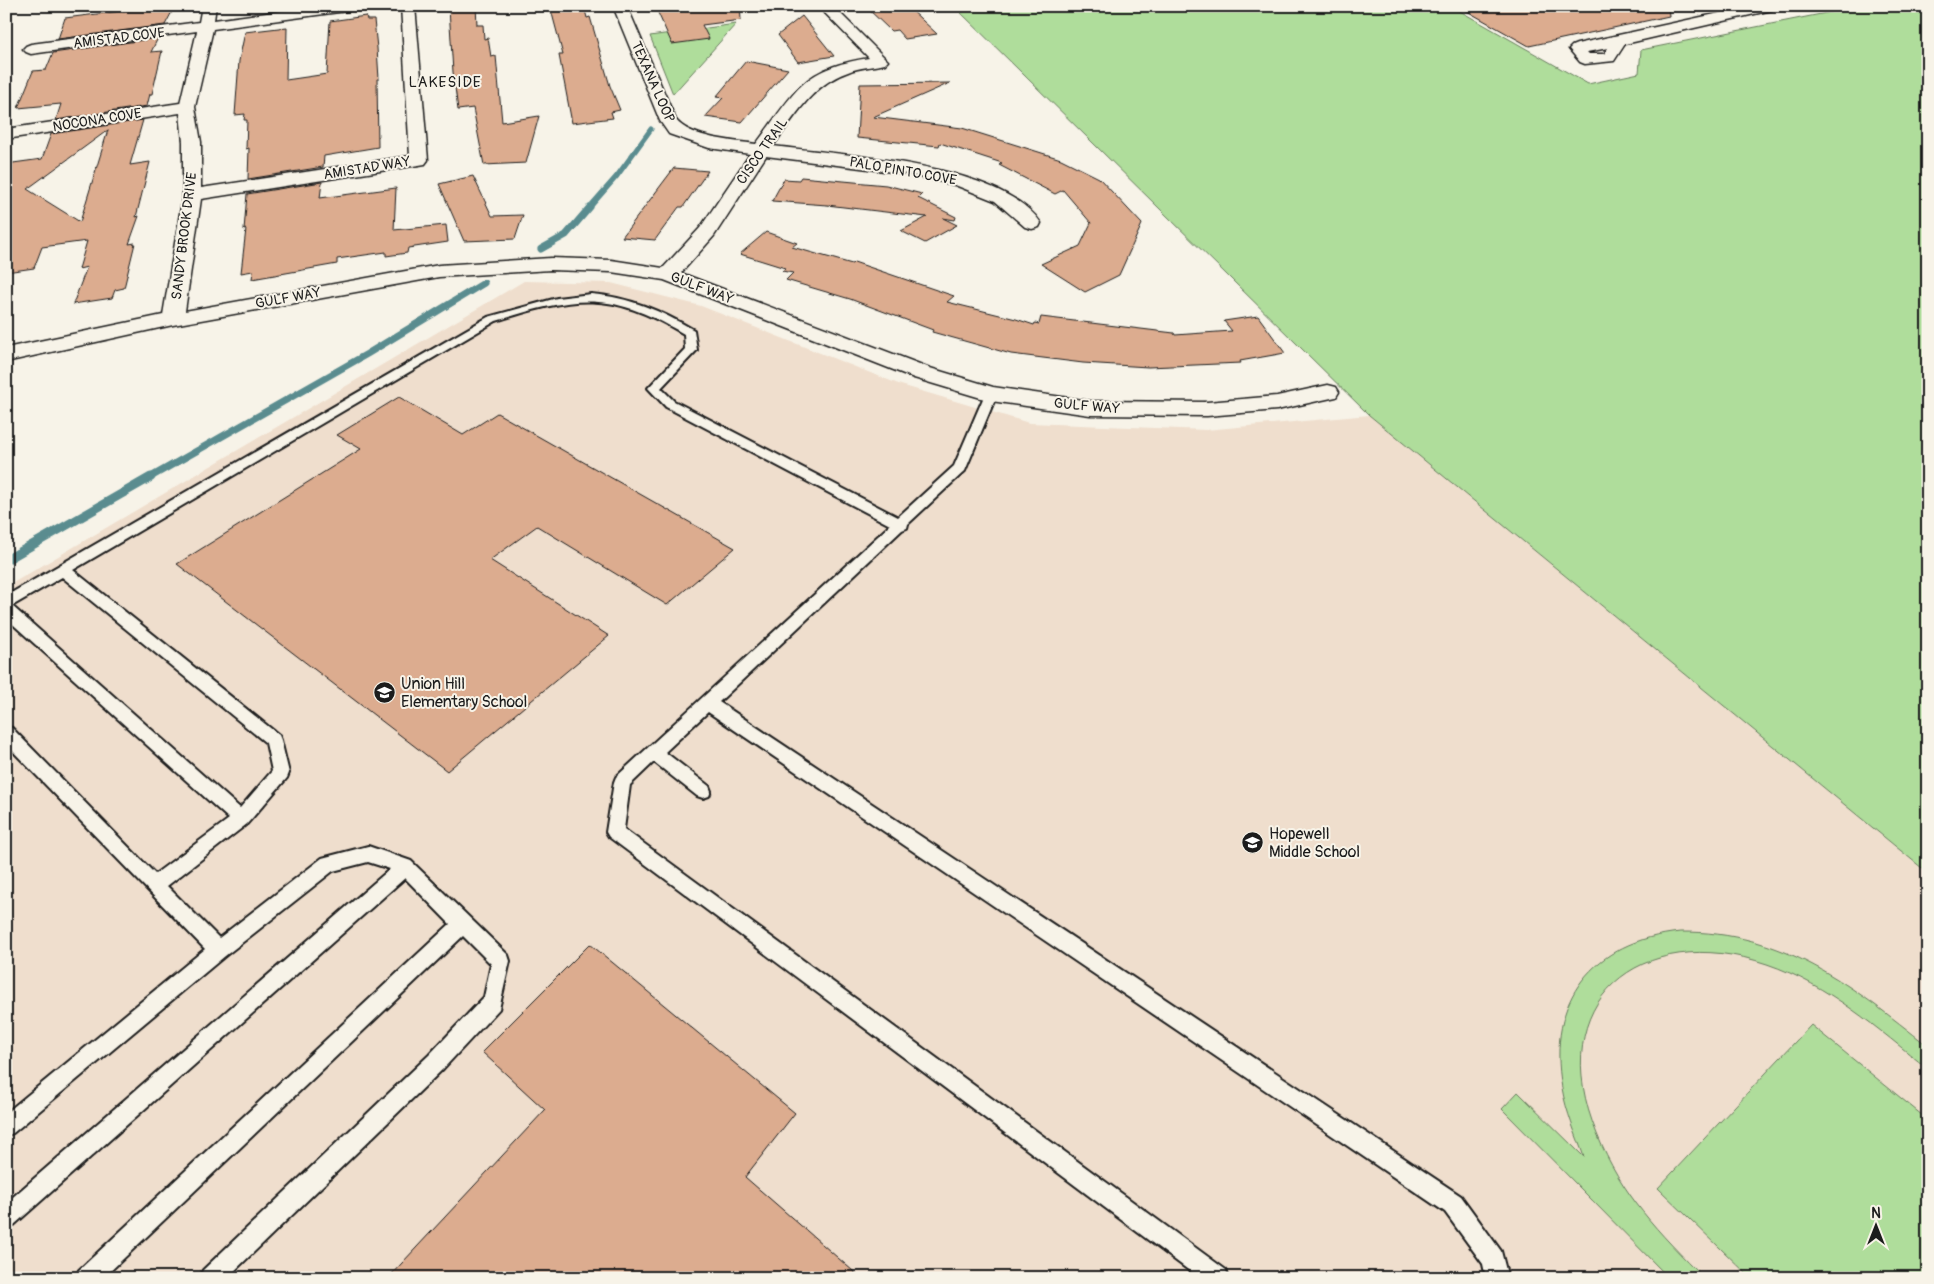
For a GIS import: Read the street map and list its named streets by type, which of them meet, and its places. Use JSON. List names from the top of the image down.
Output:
{
  "streets": {
    "street": [
      "AMISTAD COVE",
      "TEXANA LOOP",
      "NOCONA COVE",
      "CISCO TRAIL",
      "AMISTAD WAY",
      "PALO PINTO COVE",
      "SANDY BROOK DRIVE",
      "GULF WAY"
    ]
  },
  "crossings": [
    ["AMISTAD COVE", "SANDY BROOK DRIVE"],
    ["TEXANA LOOP", "CISCO TRAIL"],
    ["TEXANA LOOP", "PALO PINTO COVE"],
    ["NOCONA COVE", "SANDY BROOK DRIVE"],
    ["CISCO TRAIL", "PALO PINTO COVE"],
    ["CISCO TRAIL", "GULF WAY"],
    ["AMISTAD WAY", "SANDY BROOK DRIVE"],
    ["SANDY BROOK DRIVE", "GULF WAY"]
  ],
  "districts": ["LAKESIDE"],
  "places": {
    "school or university": ["Union Hill Elementary School", "Hopewell Middle School"]
  },
  "north": "top"
}
